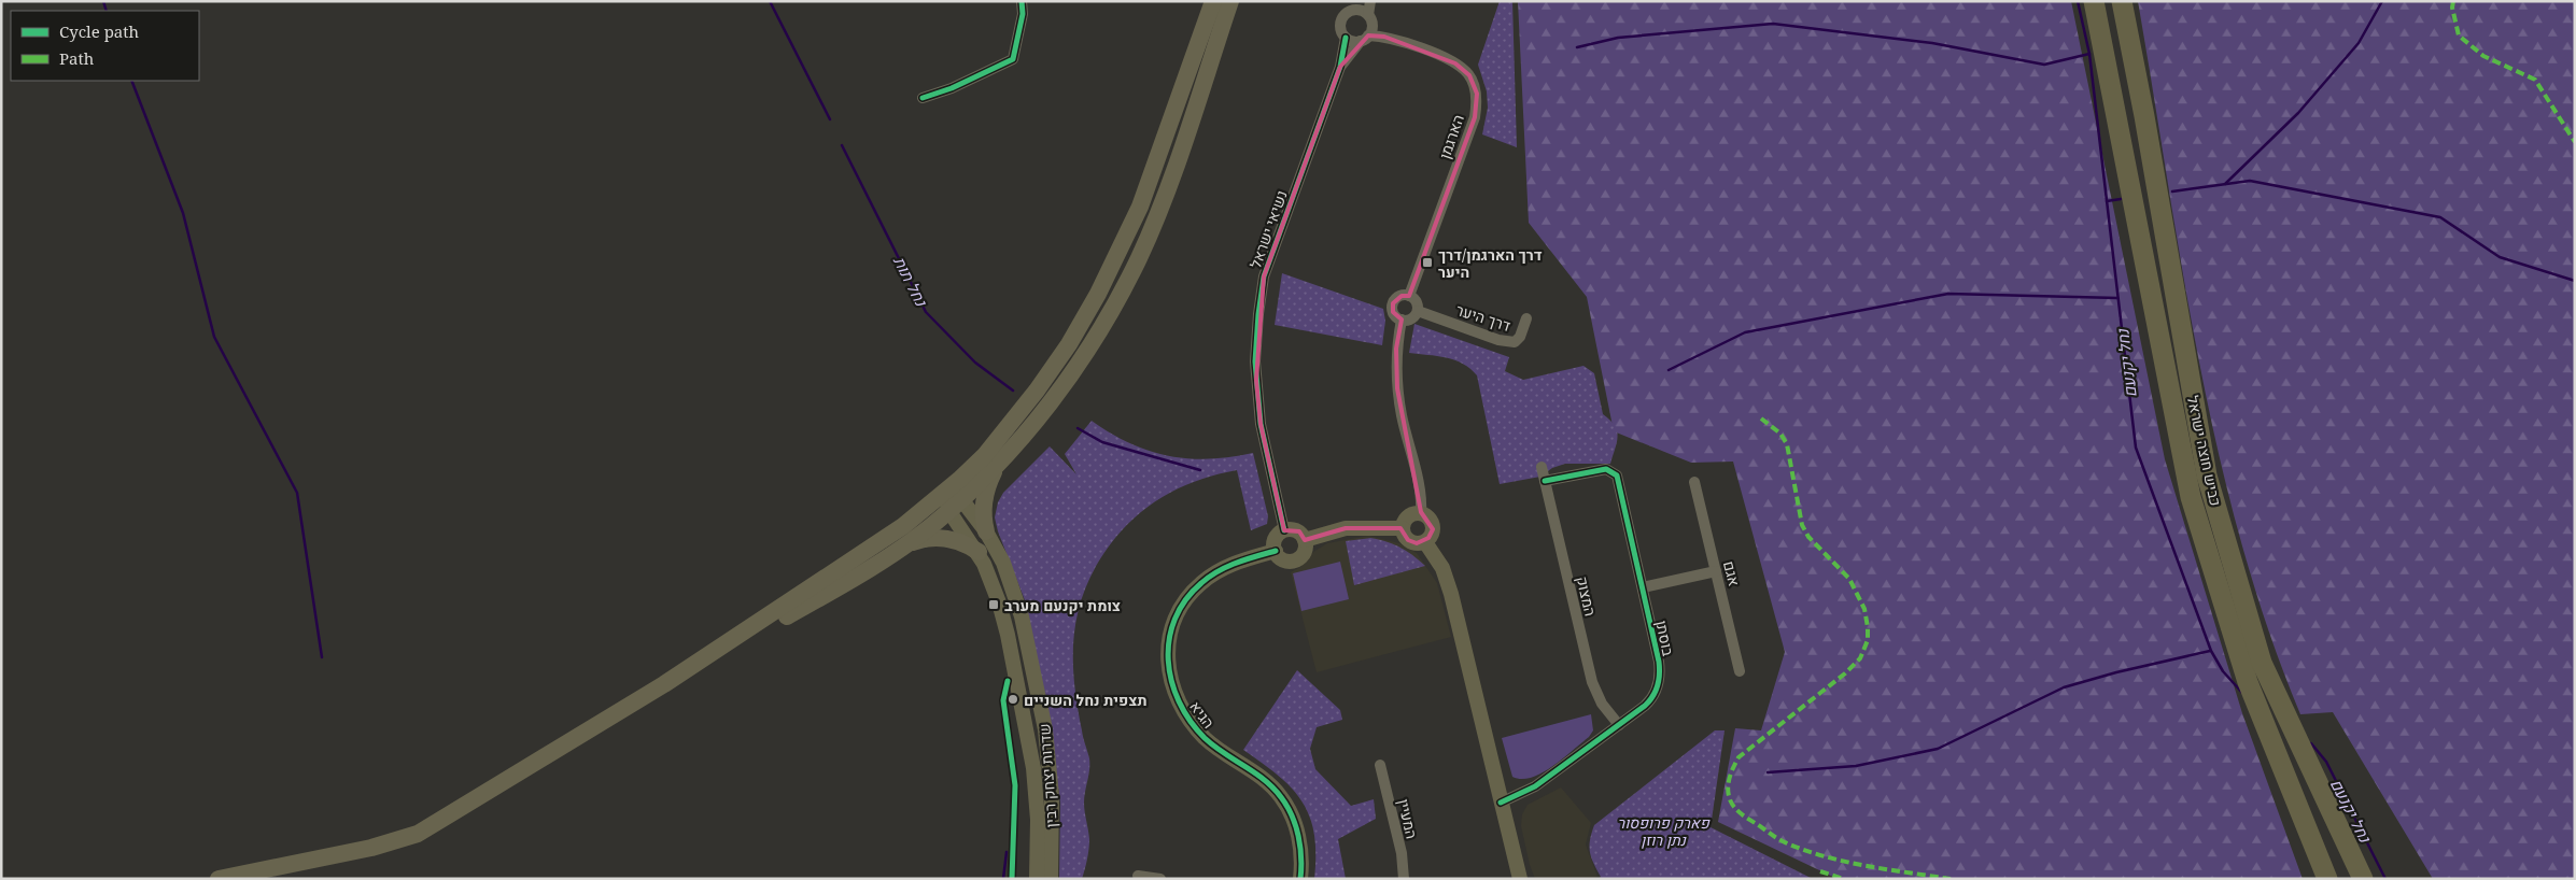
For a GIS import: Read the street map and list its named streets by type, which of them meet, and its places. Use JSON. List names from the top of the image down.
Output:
{
  "streets": {
    "highway": ["כביש חוצה ישראל"],
    "street": [
      "הארגמן",
      "נשיאי ישראל",
      "דרך היער",
      "אגם",
      "המצוק",
      "בוסתן",
      "הגיא",
      "שדרות יצחק רבין",
      "המעיין"
    ]
  },
  "crossings": [
    ["הארגמן", "נשיאי ישראל"],
    ["הארגמן", "דרך היער"],
    ["נשיאי ישראל", "הגיא"],
    ["המצוק", "בוסתן"]
  ],
  "water": ["נחל תות", "נחל יקנעם"],
  "parks": ["פארק פרופסור נתן רוזן"],
  "places": {
    "transit": ["דרך הארגמן/דרך היער", "צומת יקנעם מערב"],
    "other": ["תצפית נחל השניים"]
  },
  "legend": ["Cycle path", "Path"]
}
